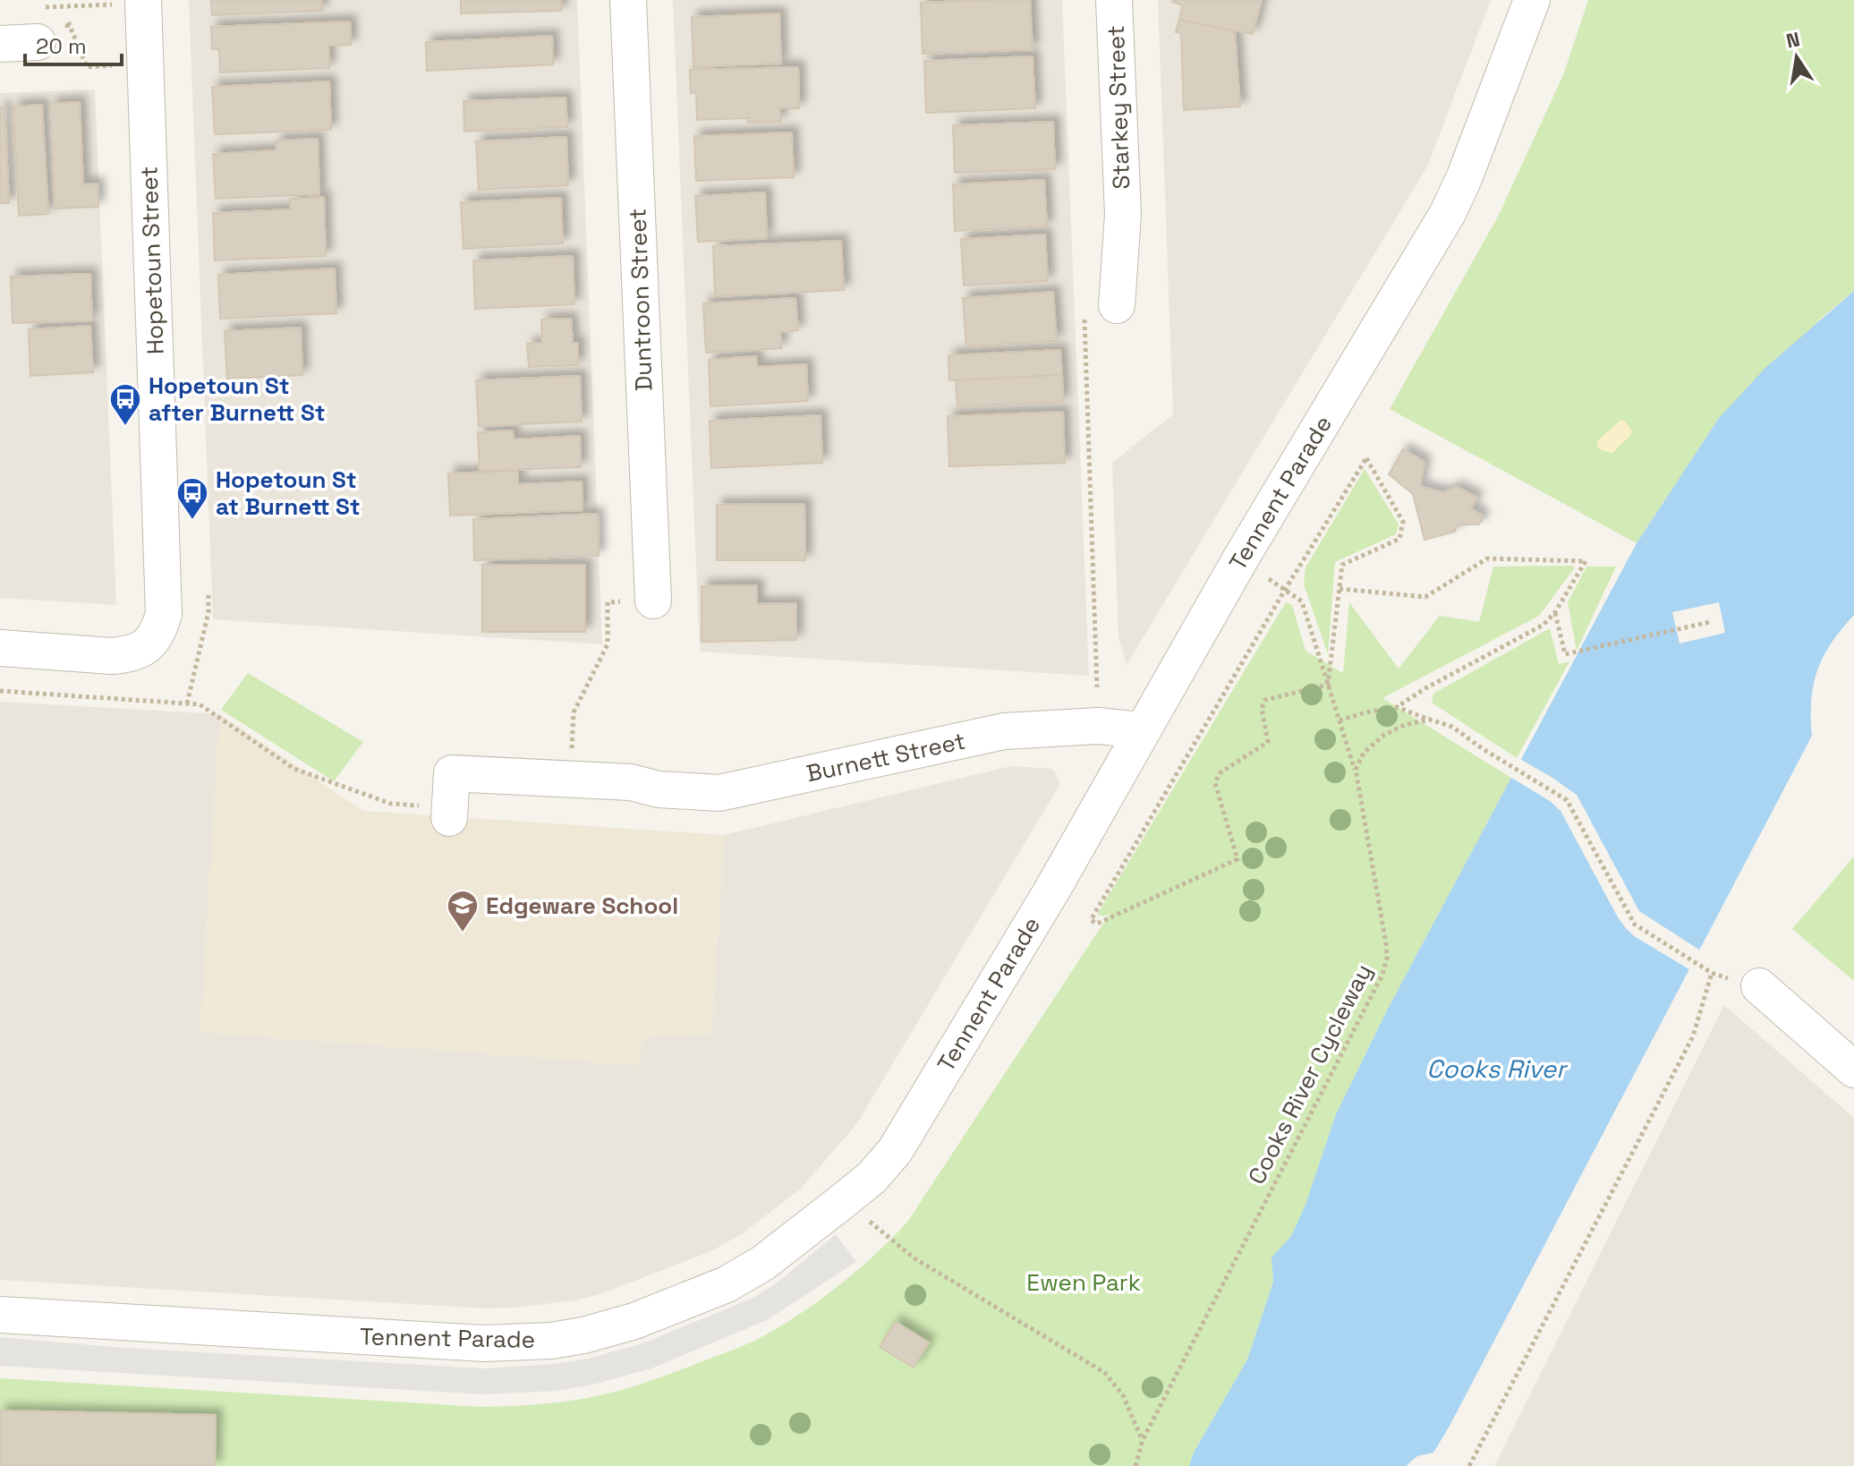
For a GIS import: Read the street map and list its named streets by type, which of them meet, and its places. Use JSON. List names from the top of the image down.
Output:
{
  "streets": {
    "street": [
      "Starkey Street",
      "Hopetoun Street",
      "Duntroon Street",
      "Tennent Parade",
      "Burnett Street"
    ],
    "path": ["Cooks River Cycleway"]
  },
  "crossings": [
    ["Tennent Parade", "Burnett Street"],
    ["Tennent Parade", "Cooks River Cycleway"]
  ],
  "water": ["Cooks River"],
  "parks": ["Ewen Park"],
  "places": {
    "bus stop": ["Hopetoun St after Burnett St", "Hopetoun St at Burnett St"],
    "school or university": ["Edgeware School"]
  },
  "scale_bar": "20 m",
  "north": "top"
}
